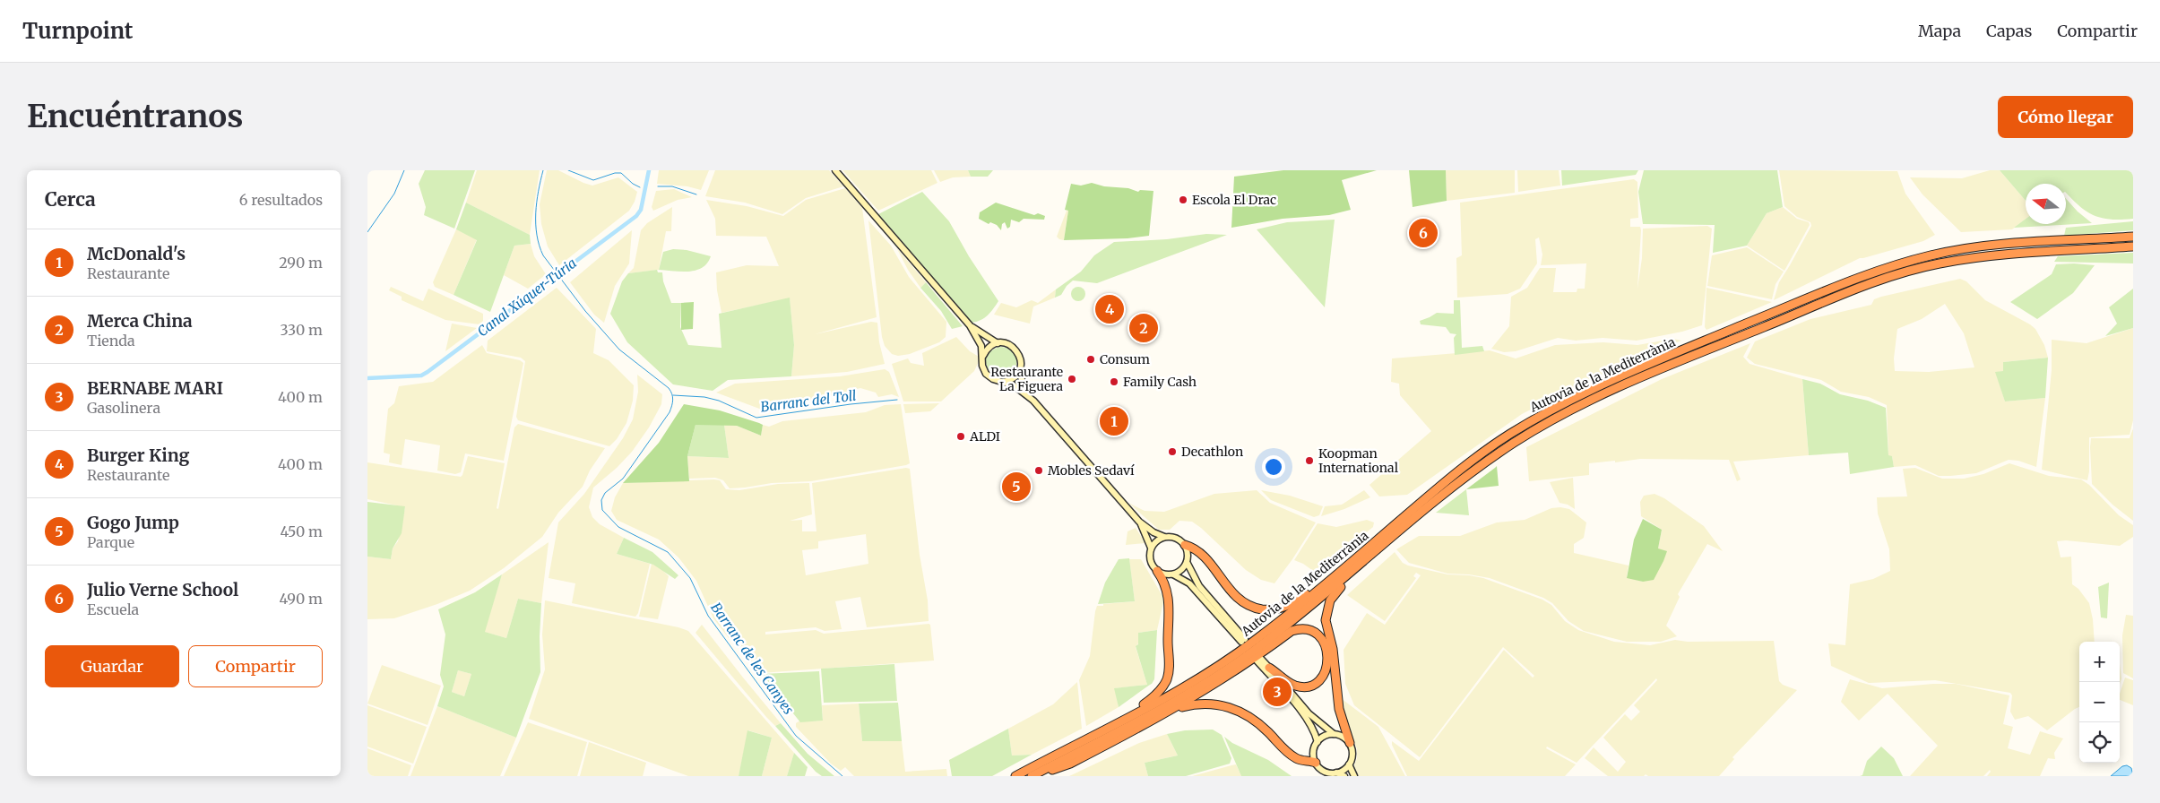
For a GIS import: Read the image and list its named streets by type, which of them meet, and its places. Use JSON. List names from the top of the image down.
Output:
{
  "streets": {
    "highway": ["Autovia de la Mediterrània"]
  },
  "water": ["Canal Xúquer-Túria", "Barranc del Toll", "Barranc de les Canyes"],
  "places": [
    "Escola El Drac",
    "Consum",
    "Restaurante La Figuera",
    "Family Cash",
    "ALDI",
    "Decathlon",
    "Koopman International",
    "Mobles Sedaví"
  ],
  "north": "left",
  "page": {
    "header": "Turnpoint",
    "nav": ["Mapa", "Capas", "Compartir"],
    "buttons": [
      "Cómo llegar",
      ["Guardar", "Compartir"]
    ],
    "title": "Encuéntranos",
    "heading": ["Cerca", "6 resultados"],
    "pins": [
      "6",
      "4",
      "2",
      "1",
      "5",
      "3"
    ],
    "list": [
      {
        "mark": "1",
        "name": "McDonald's",
        "note": "Restaurante",
        "value": "290 m"
      },
      {
        "mark": "2",
        "name": "Merca China",
        "note": "Tienda",
        "value": "330 m"
      },
      {
        "mark": "3",
        "name": "BERNABE MARI",
        "note": "Gasolinera",
        "value": "400 m"
      },
      {
        "mark": "4",
        "name": "Burger King",
        "note": "Restaurante",
        "value": "400 m"
      },
      {
        "mark": "5",
        "name": "Gogo Jump",
        "note": "Parque",
        "value": "450 m"
      },
      {
        "mark": "6",
        "name": "Julio Verne School",
        "note": "Escuela",
        "value": "490 m"
      }
    ],
    "map_buttons": ["+", "−"]
  }
}
